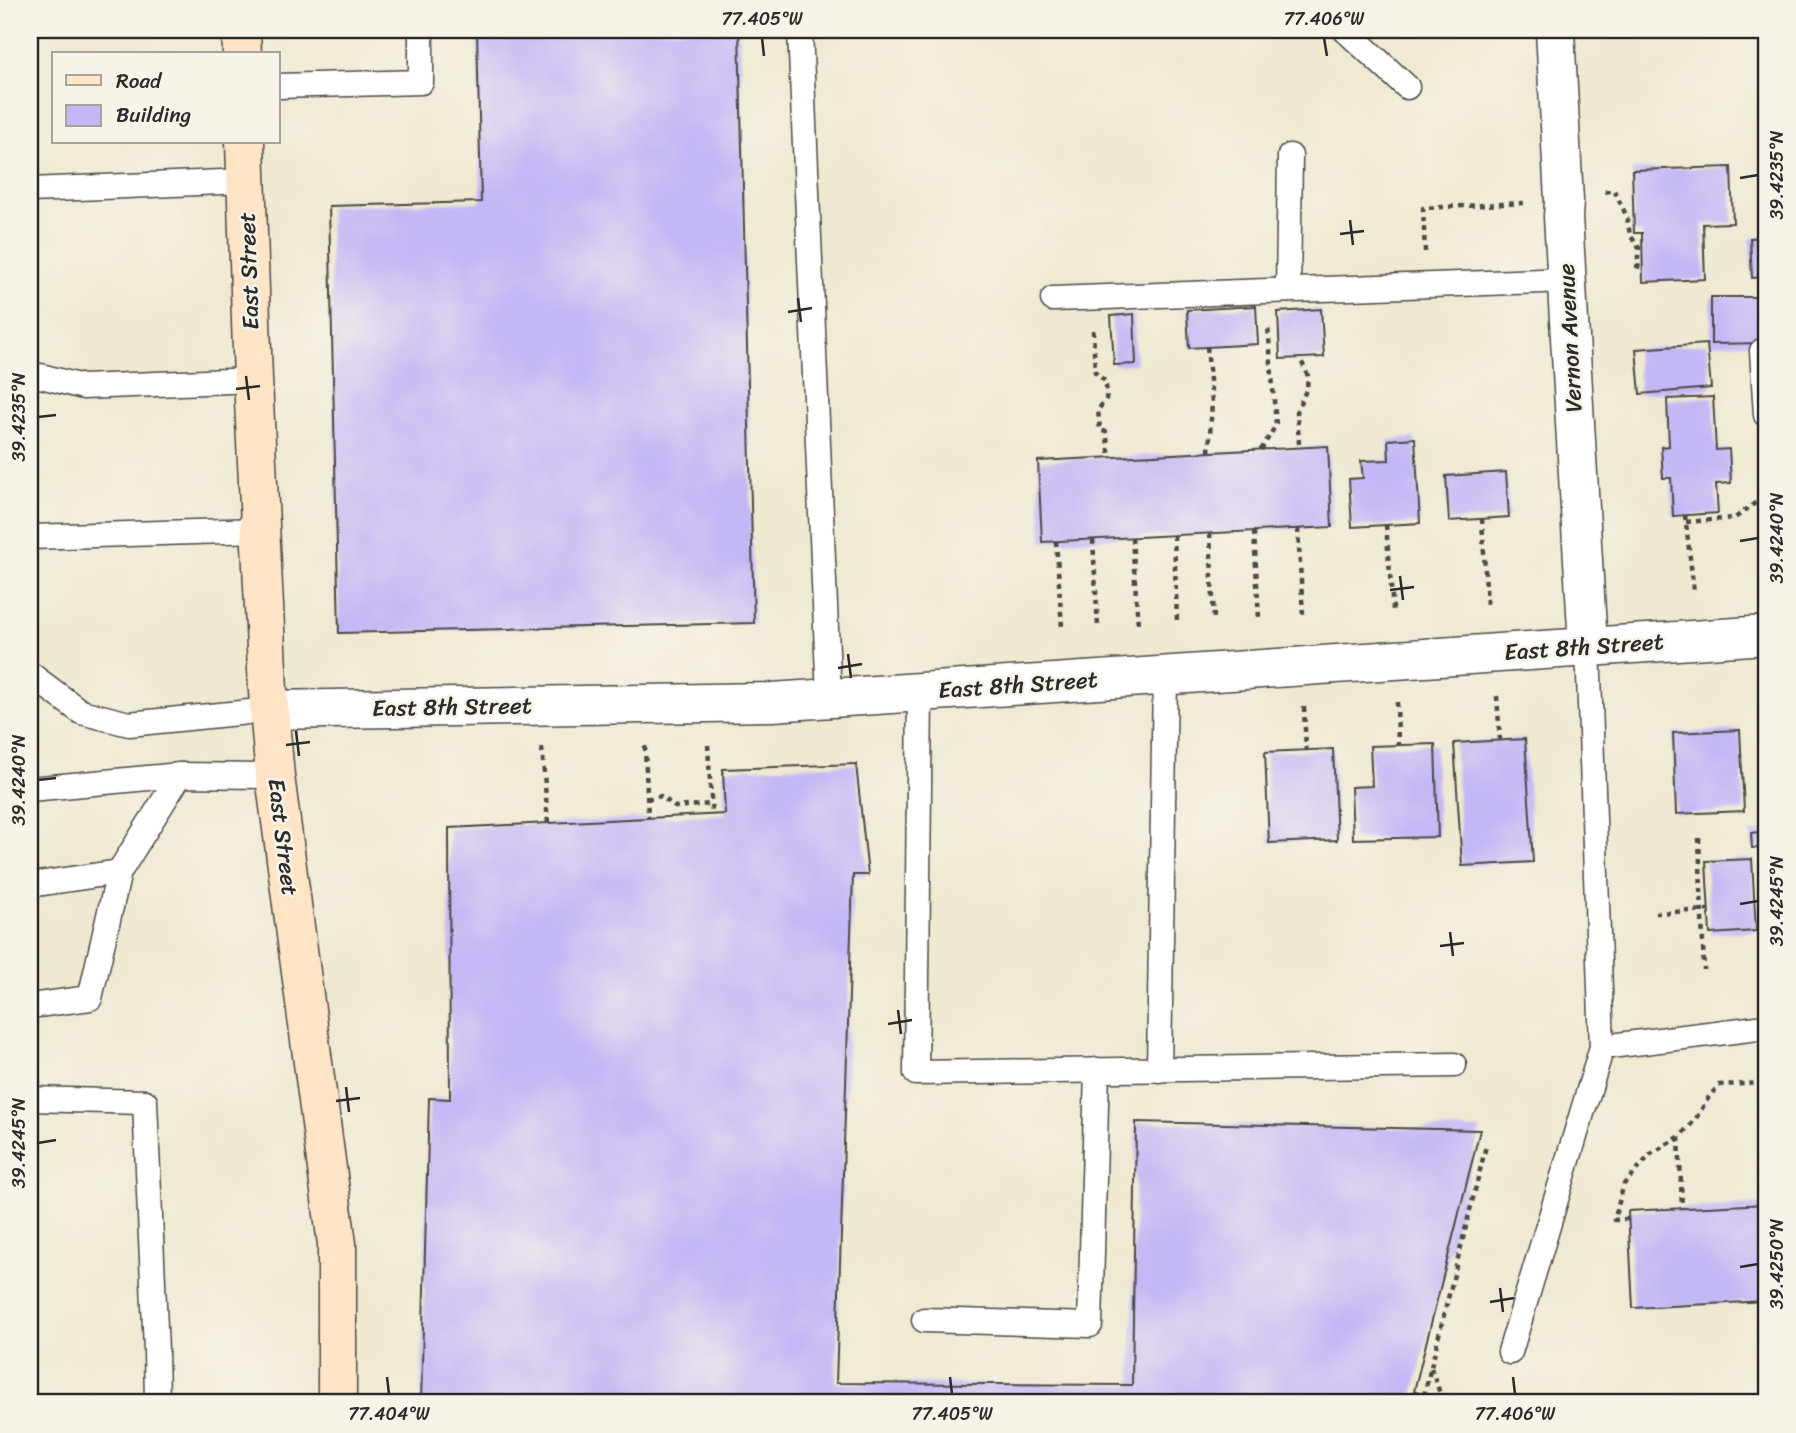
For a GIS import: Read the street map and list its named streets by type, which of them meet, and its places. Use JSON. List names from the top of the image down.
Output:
{
  "streets": {
    "main road": ["East Street"],
    "street": ["Vernon Avenue", "East 8th Street"]
  },
  "crossings": [
    ["East Street", "East 8th Street"],
    ["Vernon Avenue", "East 8th Street"]
  ],
  "legend": ["Road", "Building"],
  "coordinates": [
    "77.405°W",
    "77.406°W",
    "39.4235°N",
    "39.4240°N",
    "39.4245°N",
    "39.4250°N",
    "77.404°W"
  ]
}
